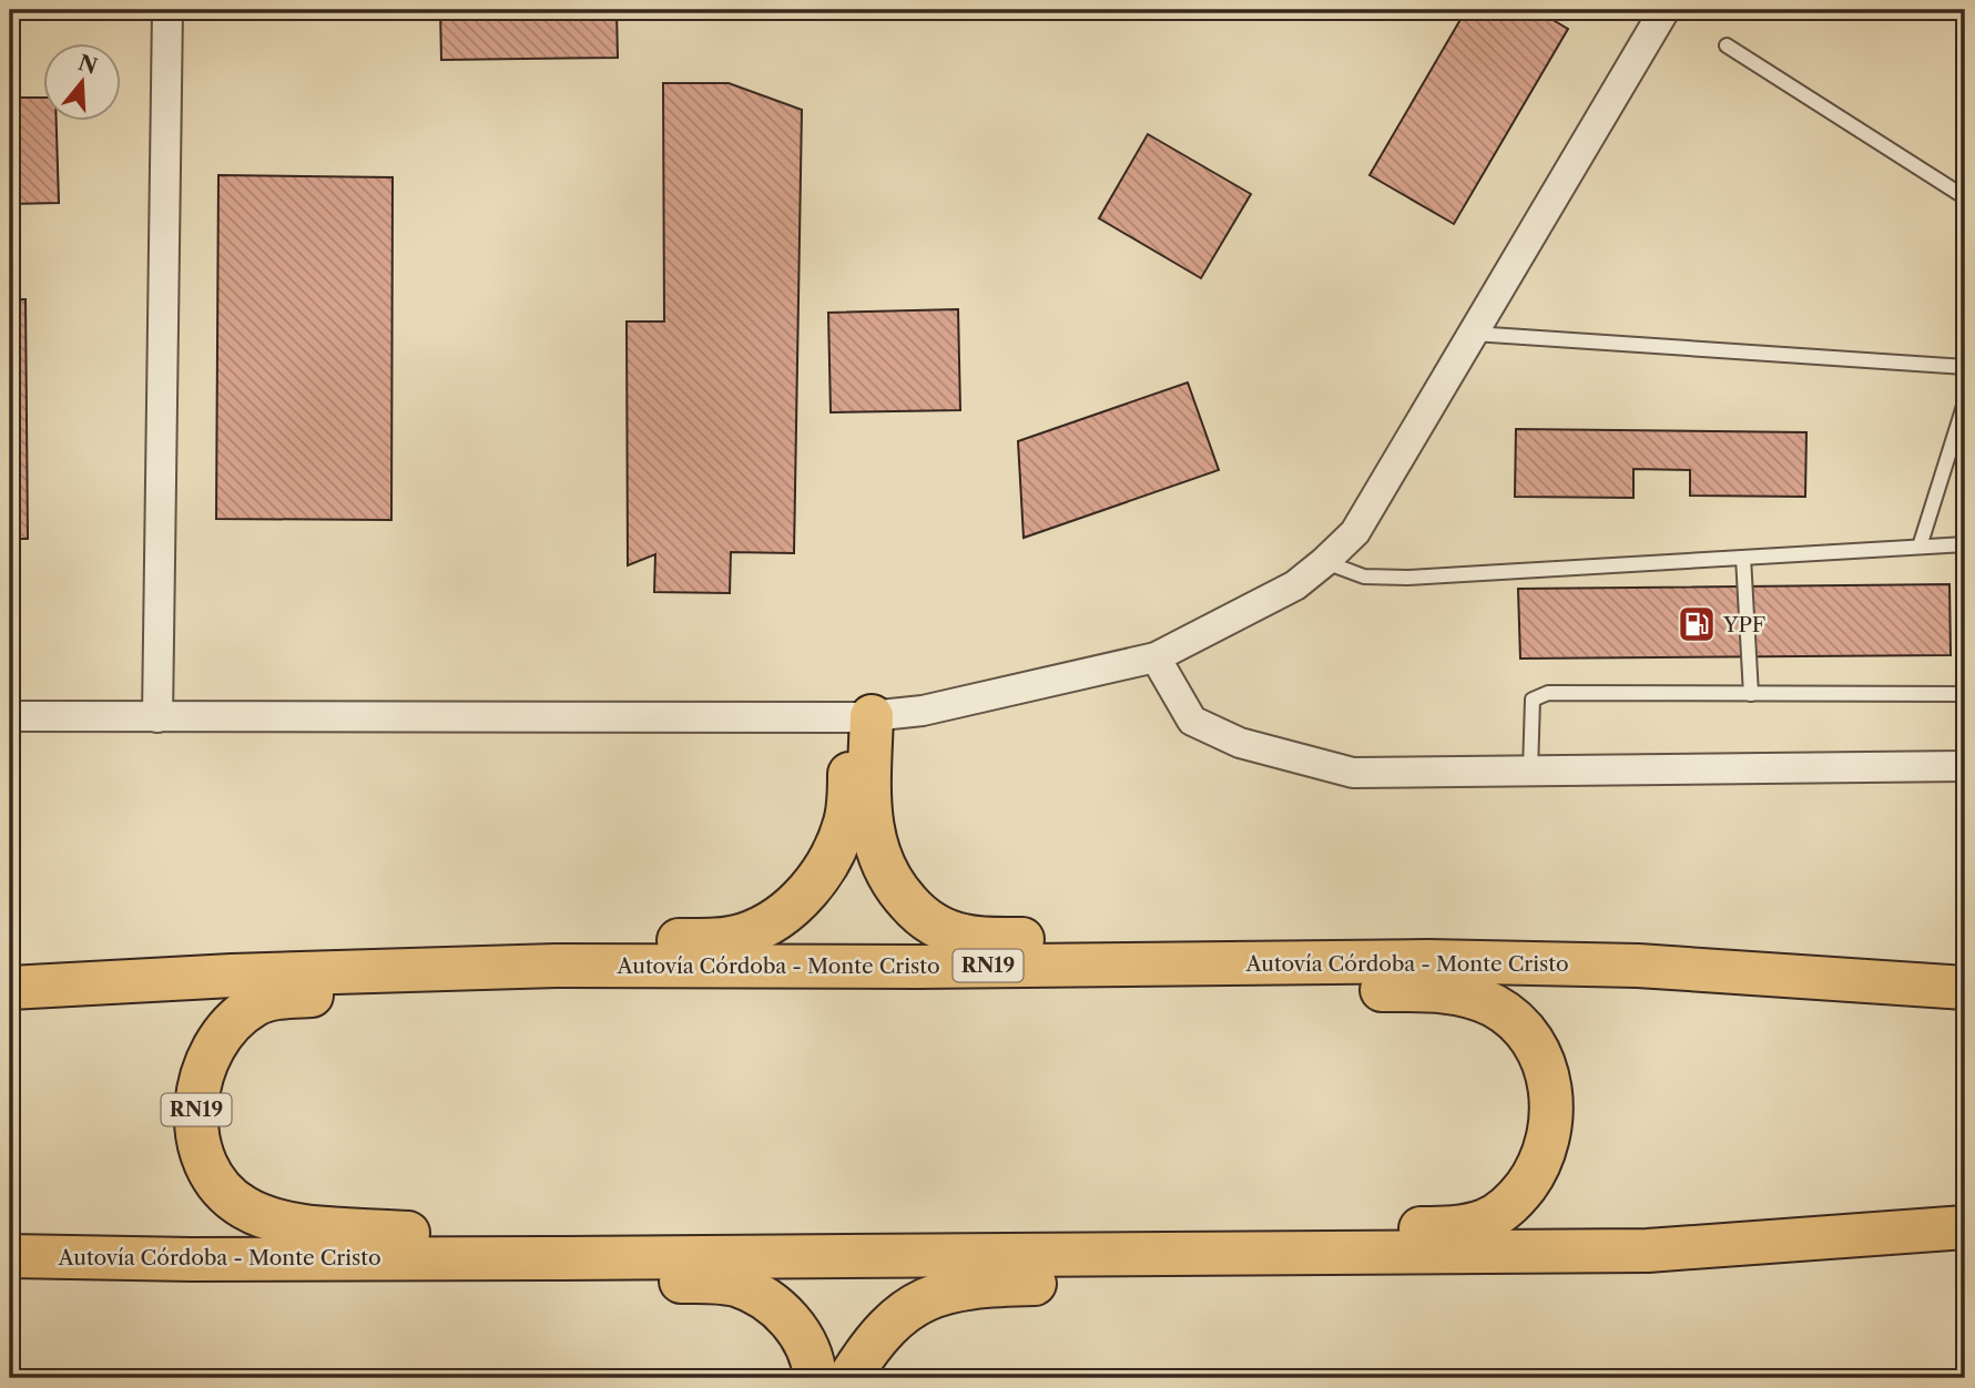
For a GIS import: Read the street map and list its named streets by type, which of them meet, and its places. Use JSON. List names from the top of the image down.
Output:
{
  "streets": {
    "highway": ["Autovía Córdoba - Monte Cristo", "RN19"]
  },
  "crossings": [
    ["Autovía Córdoba - Monte Cristo", "RN19"]
  ],
  "places": {
    "fuel station": ["YPF"]
  },
  "north": "top"
}
